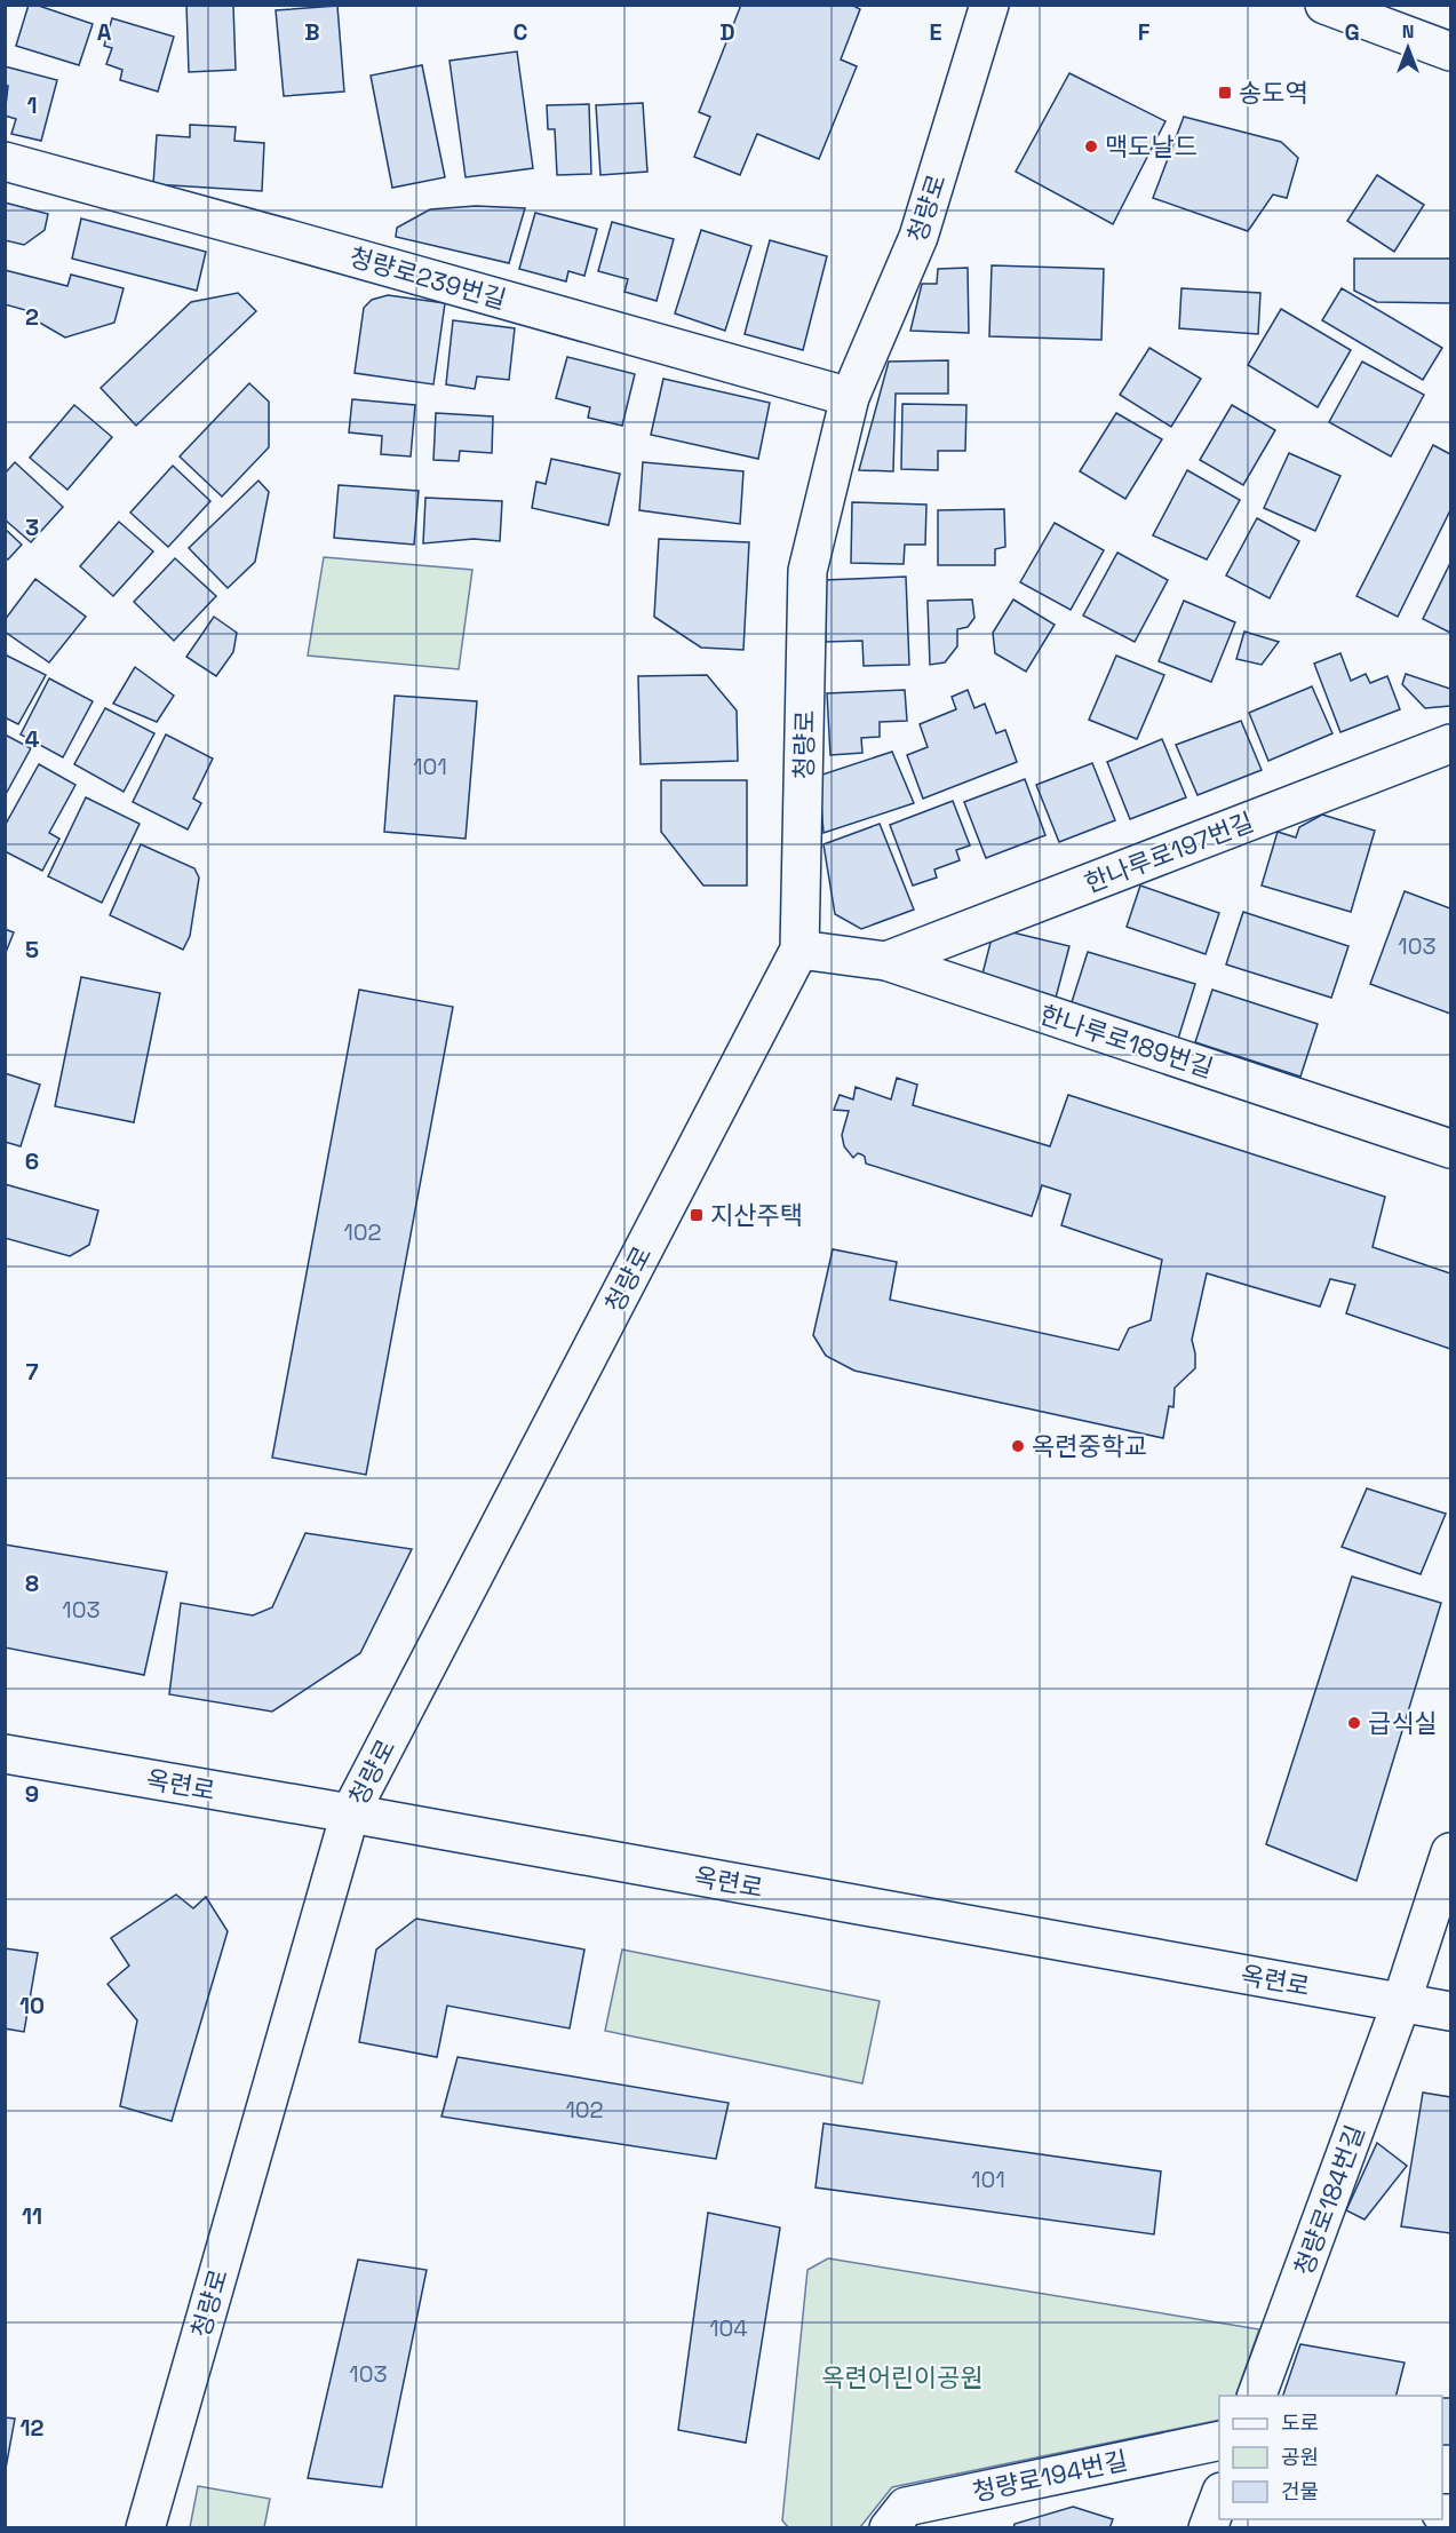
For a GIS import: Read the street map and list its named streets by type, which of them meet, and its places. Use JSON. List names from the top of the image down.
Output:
{
  "streets": {
    "street": [
      "청량로",
      "청량로239번길",
      "한나루로197번길",
      "한나루로189번길",
      "옥련로",
      "청량로184번길",
      "청량로194번길"
    ]
  },
  "crossings": [
    ["청량로", "청량로239번길"],
    ["청량로", "한나루로189번길"],
    ["청량로", "옥련로"],
    ["한나루로197번길", "한나루로189번길"],
    ["옥련로", "청량로184번길"]
  ],
  "parks": ["옥련어린이공원"],
  "places": {
    "transit": ["송도역", "지산주택"],
    "other": ["맥도날드", "옥련중학교", "급식실"]
  },
  "house_numbers": [
    "101",
    "103",
    "102",
    "103",
    "102",
    "101",
    "104",
    "103"
  ],
  "legend": ["도로", "공원", "건물"],
  "north": "top",
  "grid": {
    "columns": [
      "A",
      "B",
      "C",
      "D",
      "E",
      "F",
      "G"
    ],
    "rows": [
      "1",
      "2",
      "3",
      "4",
      "5",
      "6",
      "7",
      "8",
      "9",
      "10",
      "11",
      "12"
    ]
  }
}
